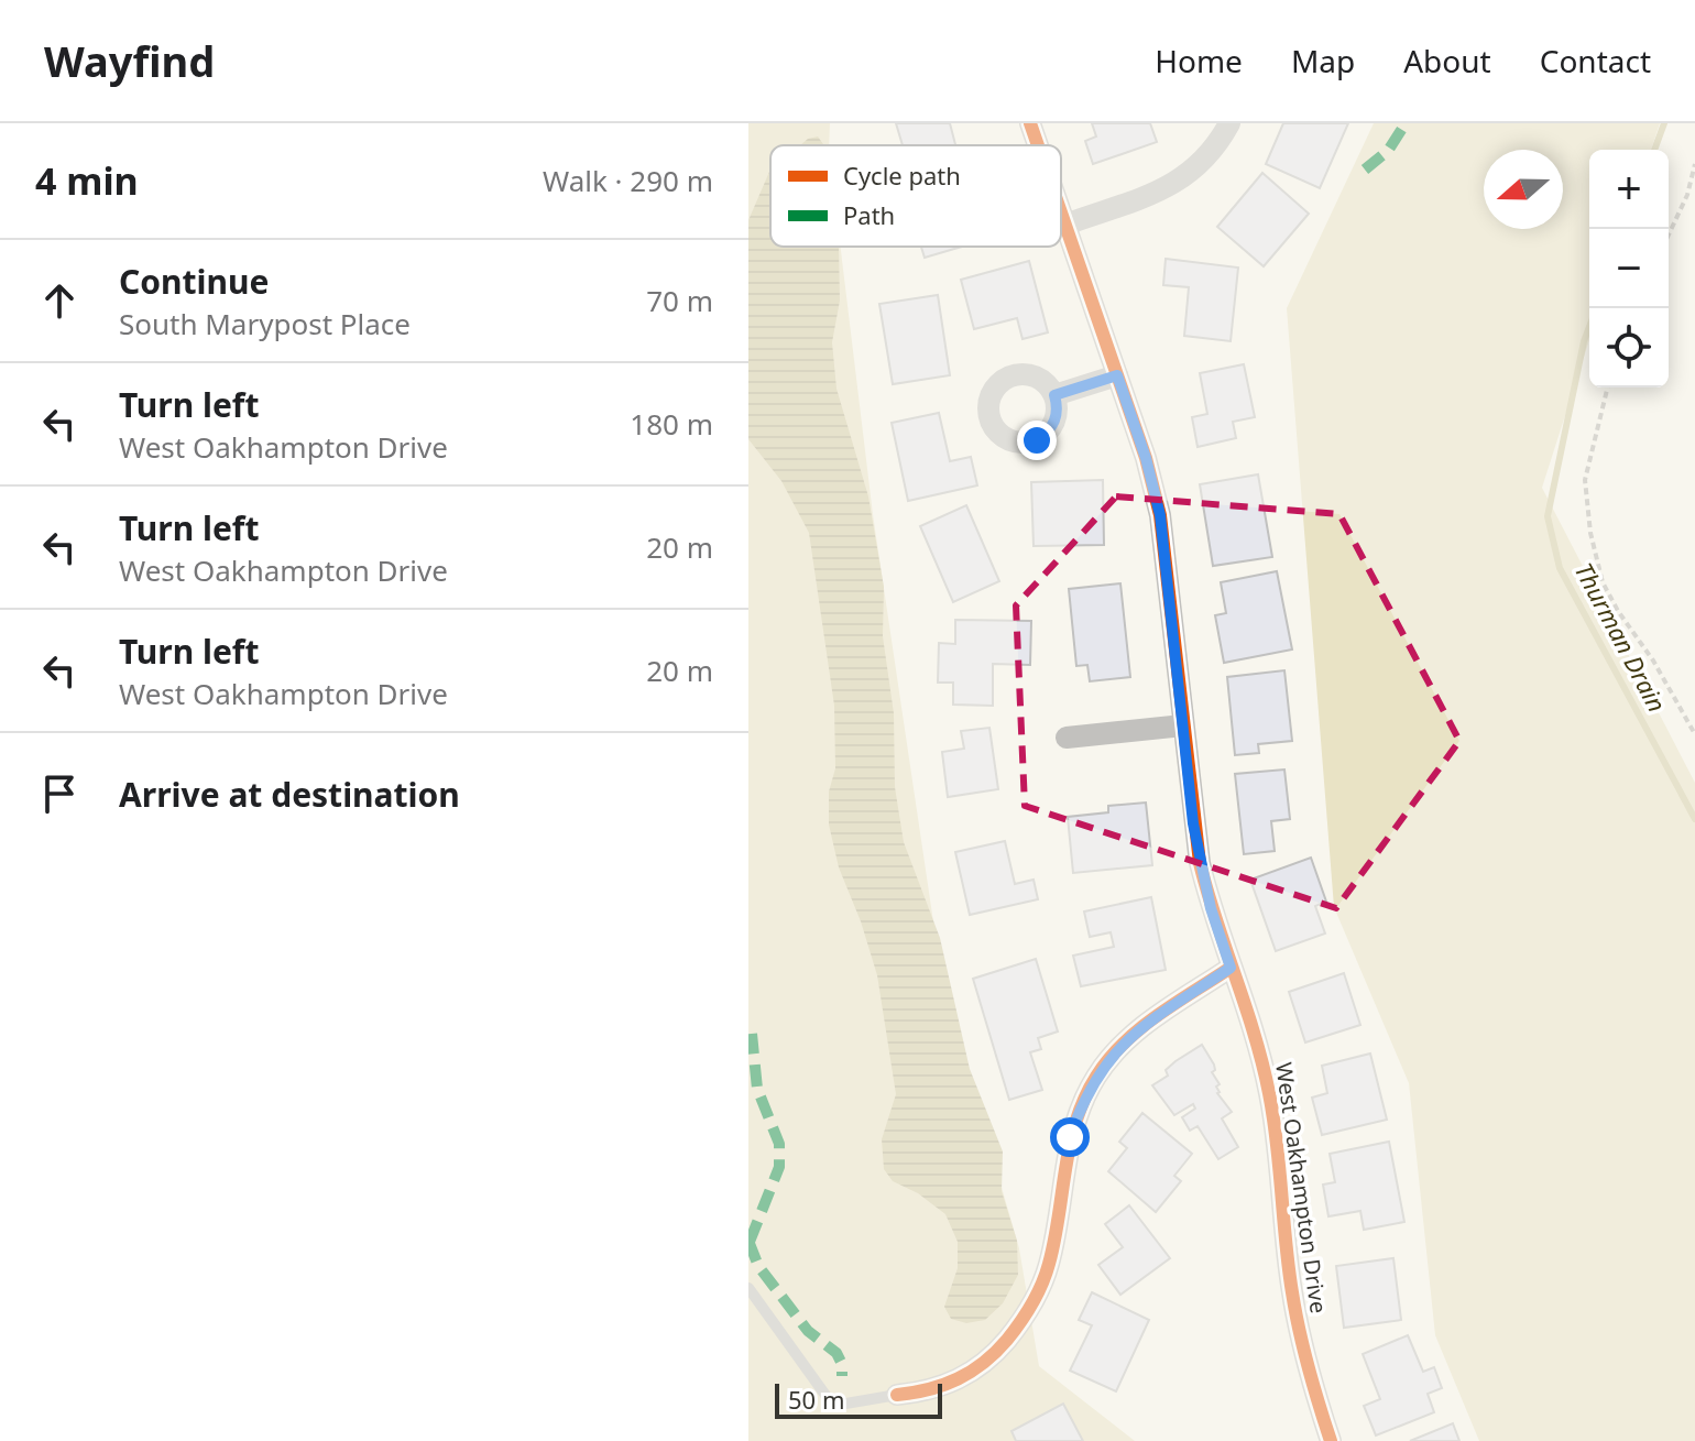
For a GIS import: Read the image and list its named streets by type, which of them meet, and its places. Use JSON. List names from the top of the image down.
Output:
{
  "streets": {
    "street": ["West Oakhampton Drive"]
  },
  "water": ["Thurman Drain"],
  "legend": ["Cycle path", "Path"],
  "scale_bar": "50 m",
  "north": "left",
  "page": {
    "header": "Wayfind",
    "nav": [
      "Home",
      "Map",
      "About",
      "Contact"
    ],
    "heading": ["4 min", "Walk · 290 m"],
    "map_buttons": ["+", "−"],
    "list": [
      ["Continue", "South Marypost Place", "70 m"],
      ["Turn left", "West Oakhampton Drive", "180 m"],
      ["Turn left", "West Oakhampton Drive", "20 m"],
      ["Turn left", "West Oakhampton Drive", "20 m"],
      "Arrive at destination"
    ],
    "scale": "50 m"
  }
}
